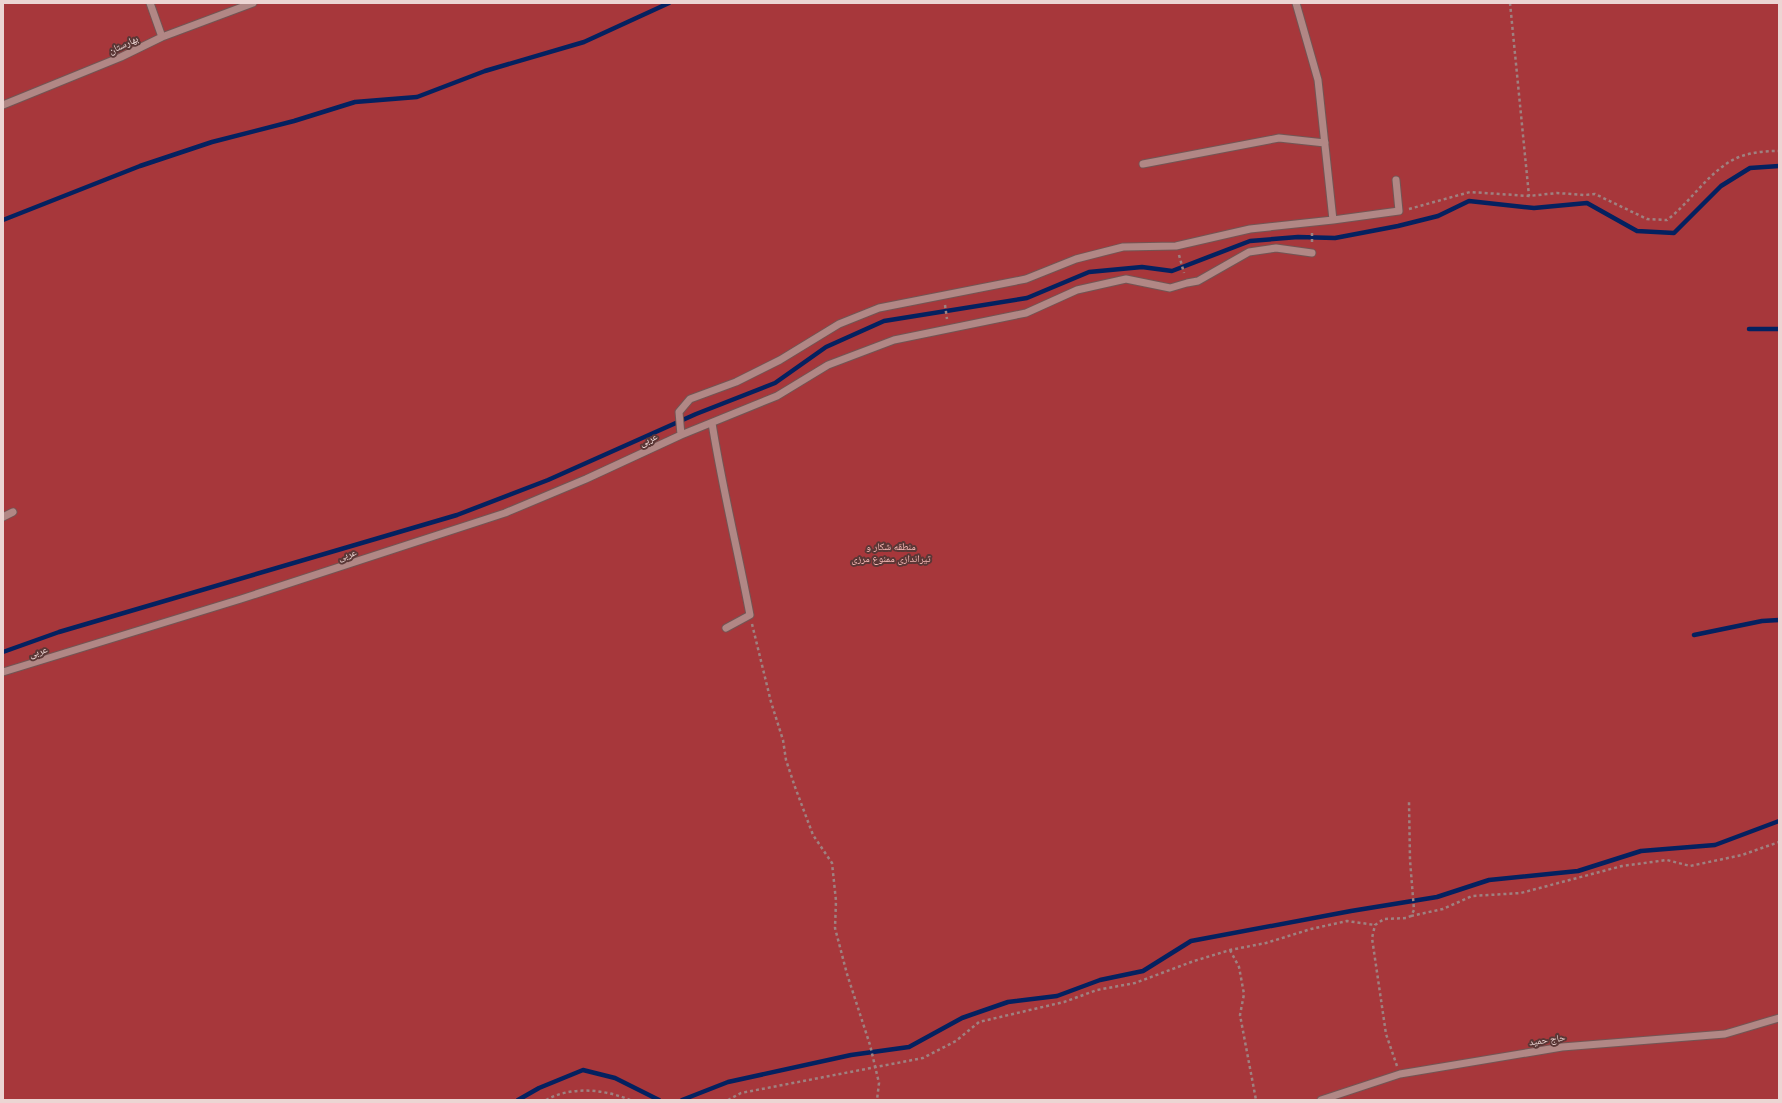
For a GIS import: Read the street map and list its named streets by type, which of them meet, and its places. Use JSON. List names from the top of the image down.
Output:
{
  "streets": {
    "street": ["بهارستان", "عربی", "حاج حمید"]
  },
  "parks": ["منطقه شکار و تیراندازی ممنوع مرزی"]
}
